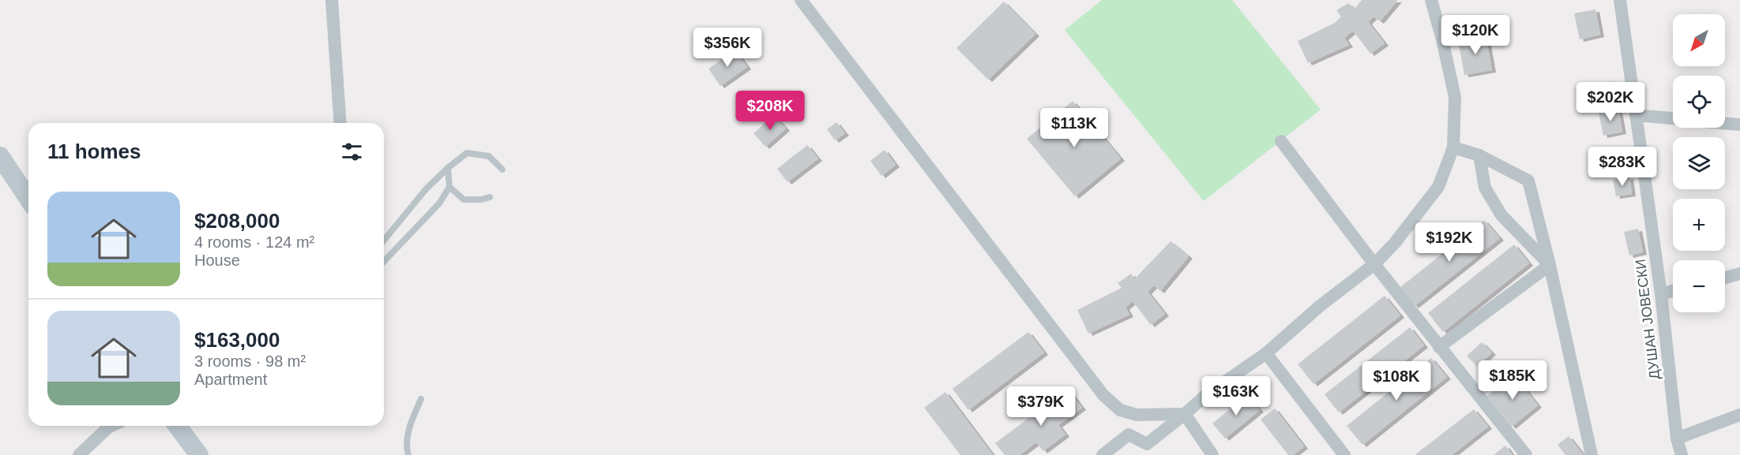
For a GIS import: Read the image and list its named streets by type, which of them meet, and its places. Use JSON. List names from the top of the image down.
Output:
{
  "streets": {
    "street": ["ДУШАН ЈОВЕСКИ"]
  },
  "north": "bottom left",
  "page": {
    "map_buttons": ["+", "−"],
    "price": [
      "$120K",
      "$356K",
      "$202K",
      "$208K",
      "$113K",
      "$283K",
      "$192K",
      "$185K",
      "$108K",
      "$163K",
      "$379K"
    ],
    "heading": "11 homes",
    "list": [
      {
        "name": "$208,000",
        "note": "4 rooms · 124 m² · House"
      },
      {
        "name": "$163,000",
        "note": "3 rooms · 98 m² · Apartment"
      }
    ]
  }
}
